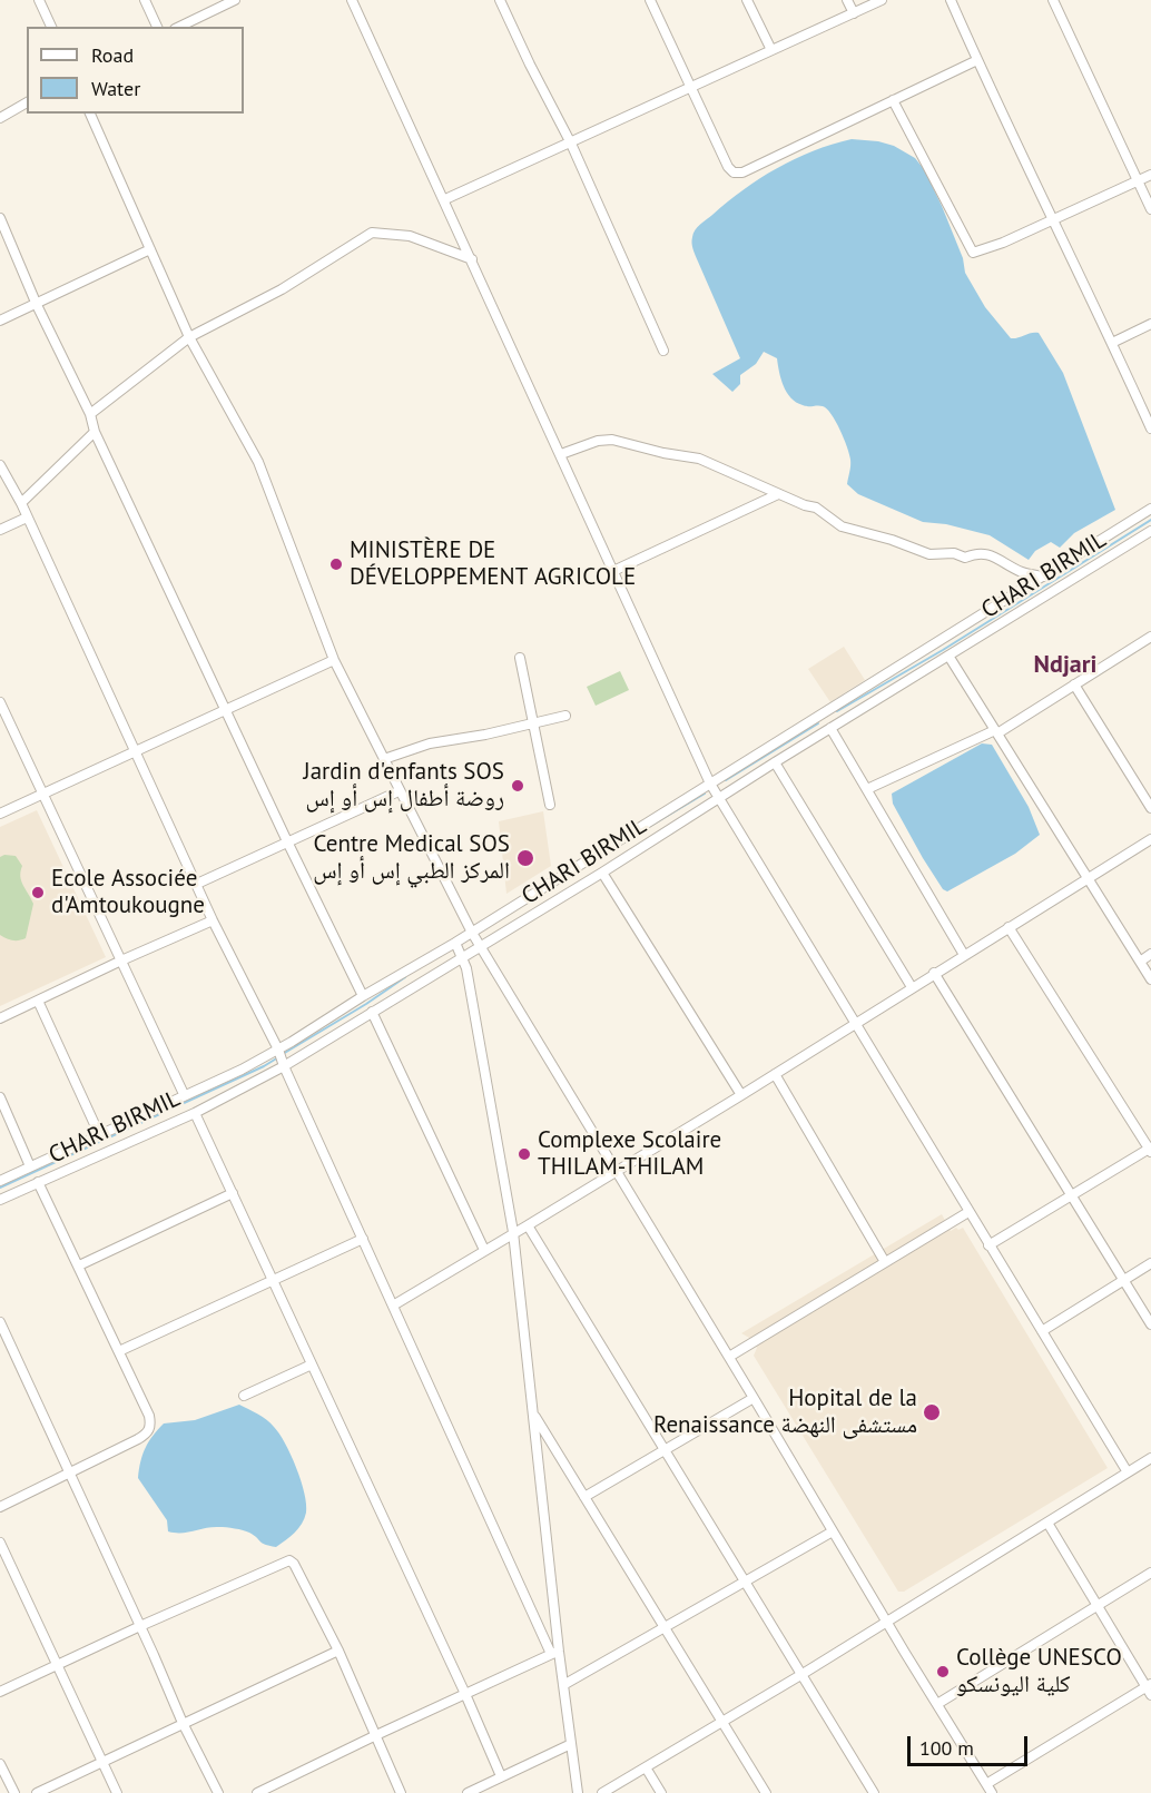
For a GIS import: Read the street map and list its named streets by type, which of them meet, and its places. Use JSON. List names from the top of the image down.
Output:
{
  "streets": {
    "street": ["CHARI BIRMIL"]
  },
  "districts": ["Ndjari"],
  "places": [
    "MINISTÈRE DE DÉVELOPPEMENT AGRICOLE",
    "Jardin d'enfants SOS روضة أطفال إس أو إس",
    "Centre Medical SOS المركز الطبي إس أو إس",
    "Ecole Associée d'Amtoukougne",
    "Complexe Scolaire THILAM-THILAM",
    "Hopital de la Renaissance مستشفى النهضة",
    "Collège UNESCO كلية اليونسكو"
  ],
  "legend": ["Road", "Water"],
  "scale_bar": "100 m"
}
